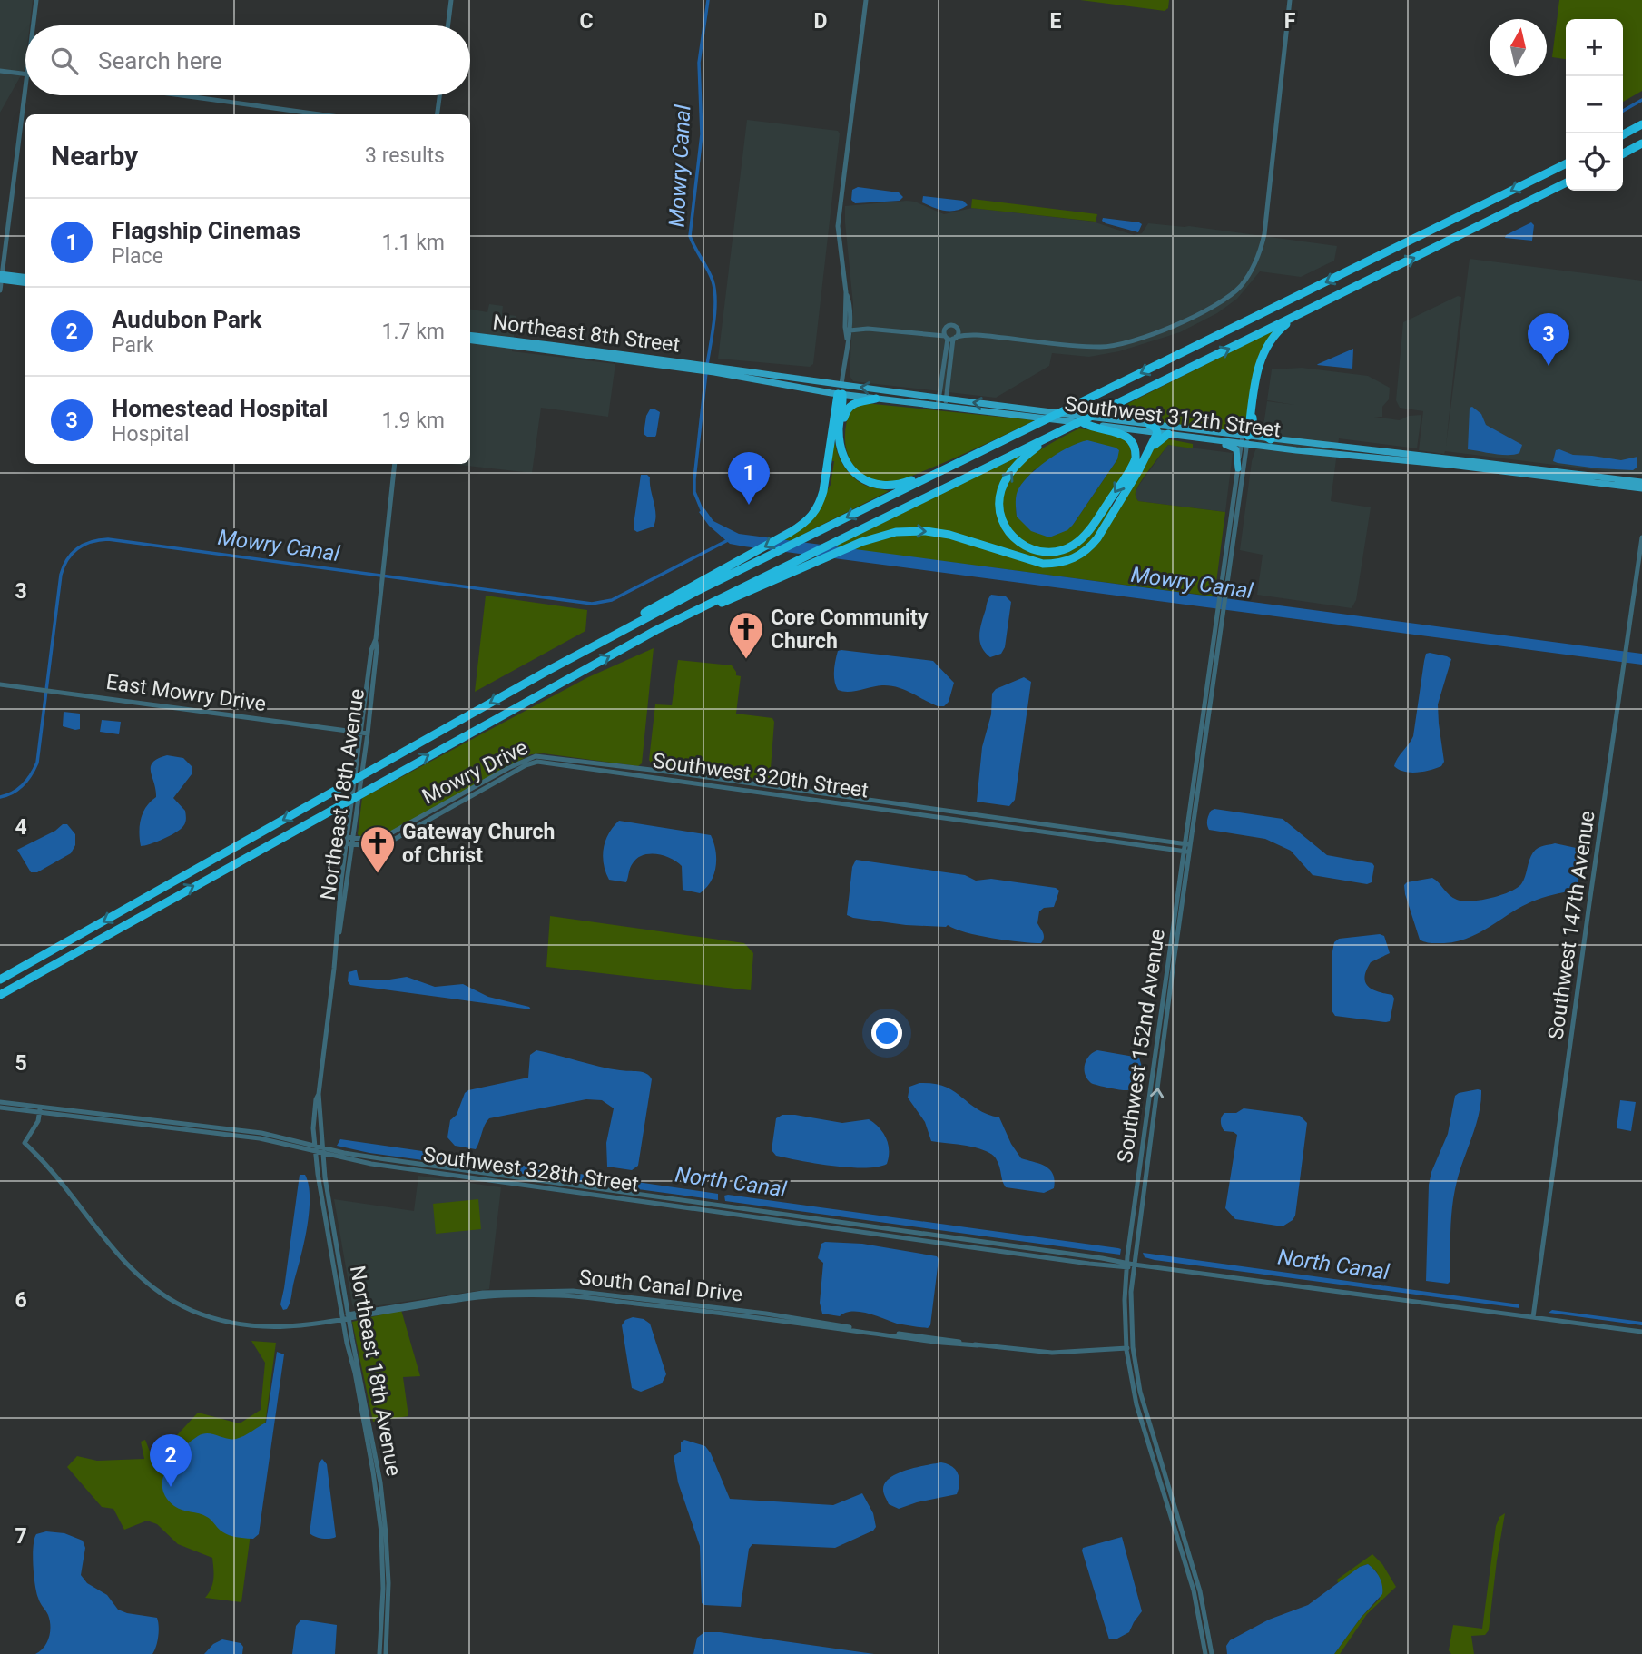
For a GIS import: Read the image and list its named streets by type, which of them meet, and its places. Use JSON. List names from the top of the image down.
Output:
{
  "streets": {
    "main road": ["Northeast 8th Street", "Southwest 312th Street"],
    "street": [
      "East Mowry Drive",
      "Mowry Drive",
      "Southwest 320th Street",
      "Northeast 18th Avenue",
      "Southwest 147th Avenue",
      "Southwest 152nd Avenue",
      "Southwest 328th Street",
      "South Canal Drive"
    ]
  },
  "crossings": [
    ["Northeast 8th Street", "Southwest 312th Street"],
    ["Southwest 312th Street", "Southwest 152nd Avenue"],
    ["East Mowry Drive", "Northeast 18th Avenue"],
    ["Mowry Drive", "Southwest 320th Street"],
    ["Mowry Drive", "Northeast 18th Avenue"],
    ["Southwest 320th Street", "Northeast 18th Avenue"],
    ["Southwest 320th Street", "Southwest 152nd Avenue"],
    ["Northeast 18th Avenue", "Southwest 328th Street"],
    ["Northeast 18th Avenue", "South Canal Drive"],
    ["Southwest 147th Avenue", "Southwest 328th Street"],
    ["Southwest 152nd Avenue", "Southwest 328th Street"],
    ["Southwest 152nd Avenue", "South Canal Drive"],
    ["Southwest 328th Street", "South Canal Drive"]
  ],
  "water": ["Mowry Canal", "North Canal"],
  "places": {
    "church": ["Core Community Church", "Gateway Church of Christ"]
  },
  "north": "top",
  "page": {
    "map_buttons": ["+", "−"],
    "search": "Search here",
    "heading": ["Nearby", "3 results"],
    "list": [
      {
        "mark": "1",
        "name": "Flagship Cinemas",
        "note": "Place",
        "value": "1.1 km"
      },
      {
        "mark": "2",
        "name": "Audubon Park",
        "note": "Park",
        "value": "1.7 km"
      },
      {
        "mark": "3",
        "name": "Homestead Hospital",
        "note": "Hospital",
        "value": "1.9 km"
      }
    ],
    "pins": ["3", "1", "2"]
  },
  "grid": {
    "columns": [
      "C",
      "D",
      "E",
      "F"
    ],
    "rows": [
      "3",
      "4",
      "5",
      "6",
      "7"
    ]
  }
}
